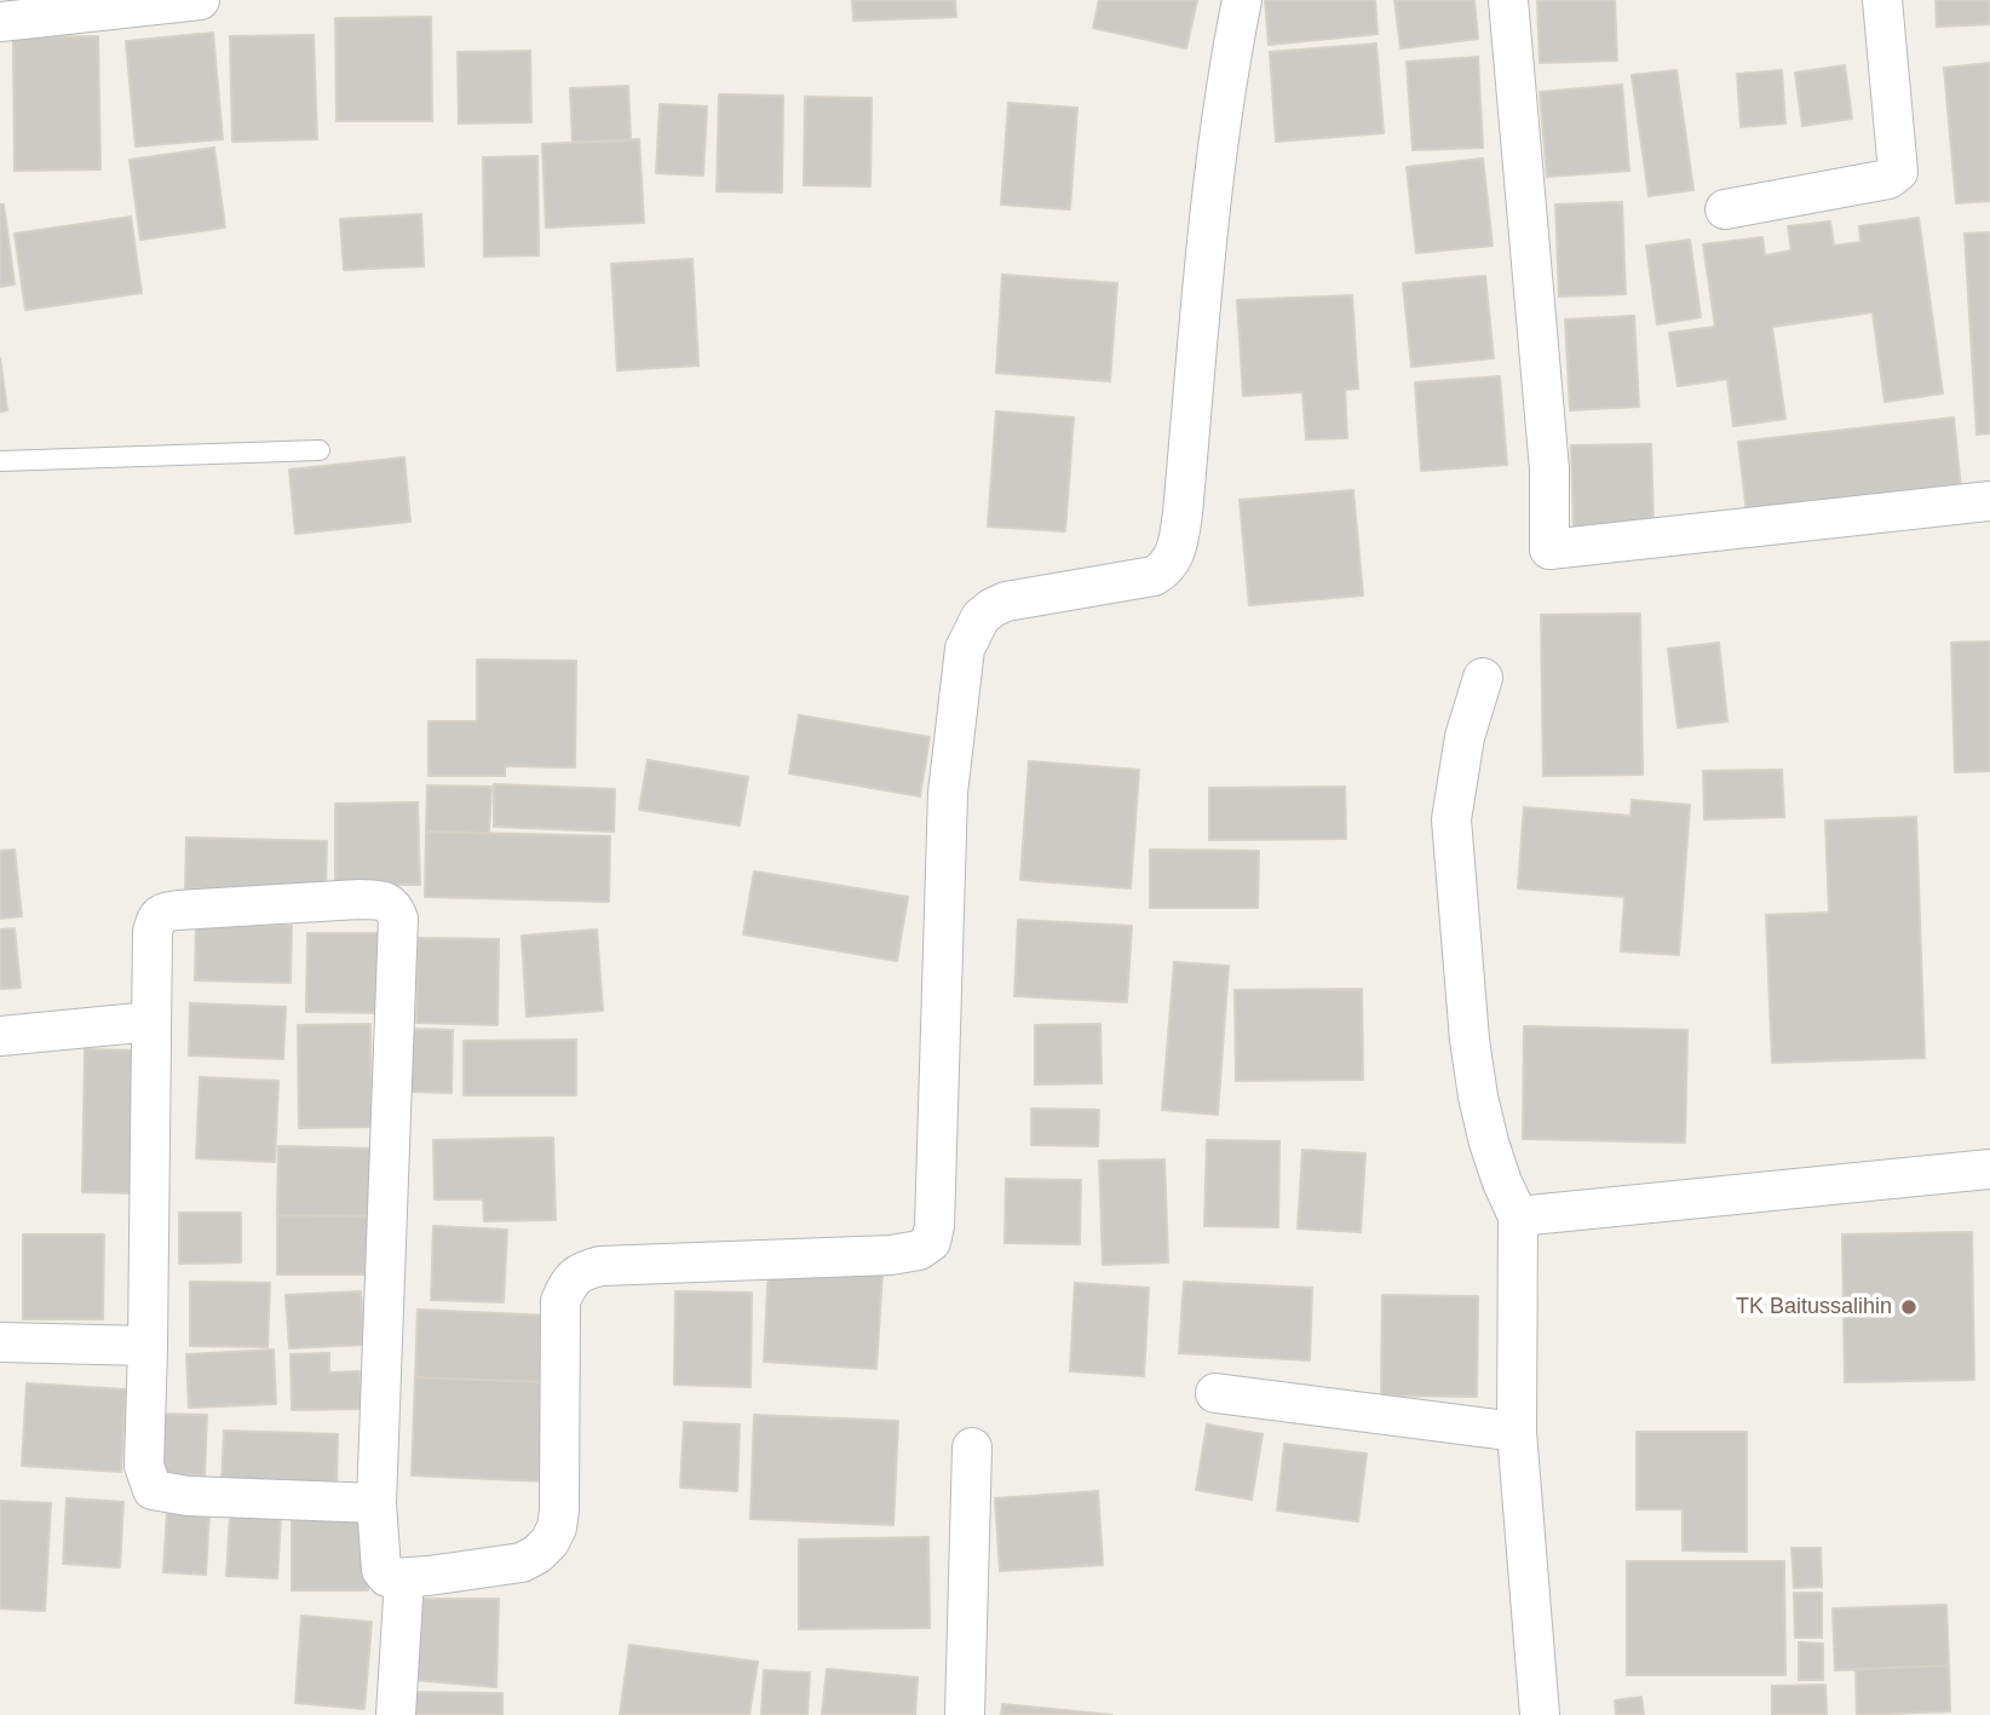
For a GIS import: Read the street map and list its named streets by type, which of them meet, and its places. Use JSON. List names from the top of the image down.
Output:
{
  "places": ["TK Baitussalihin"]
}
